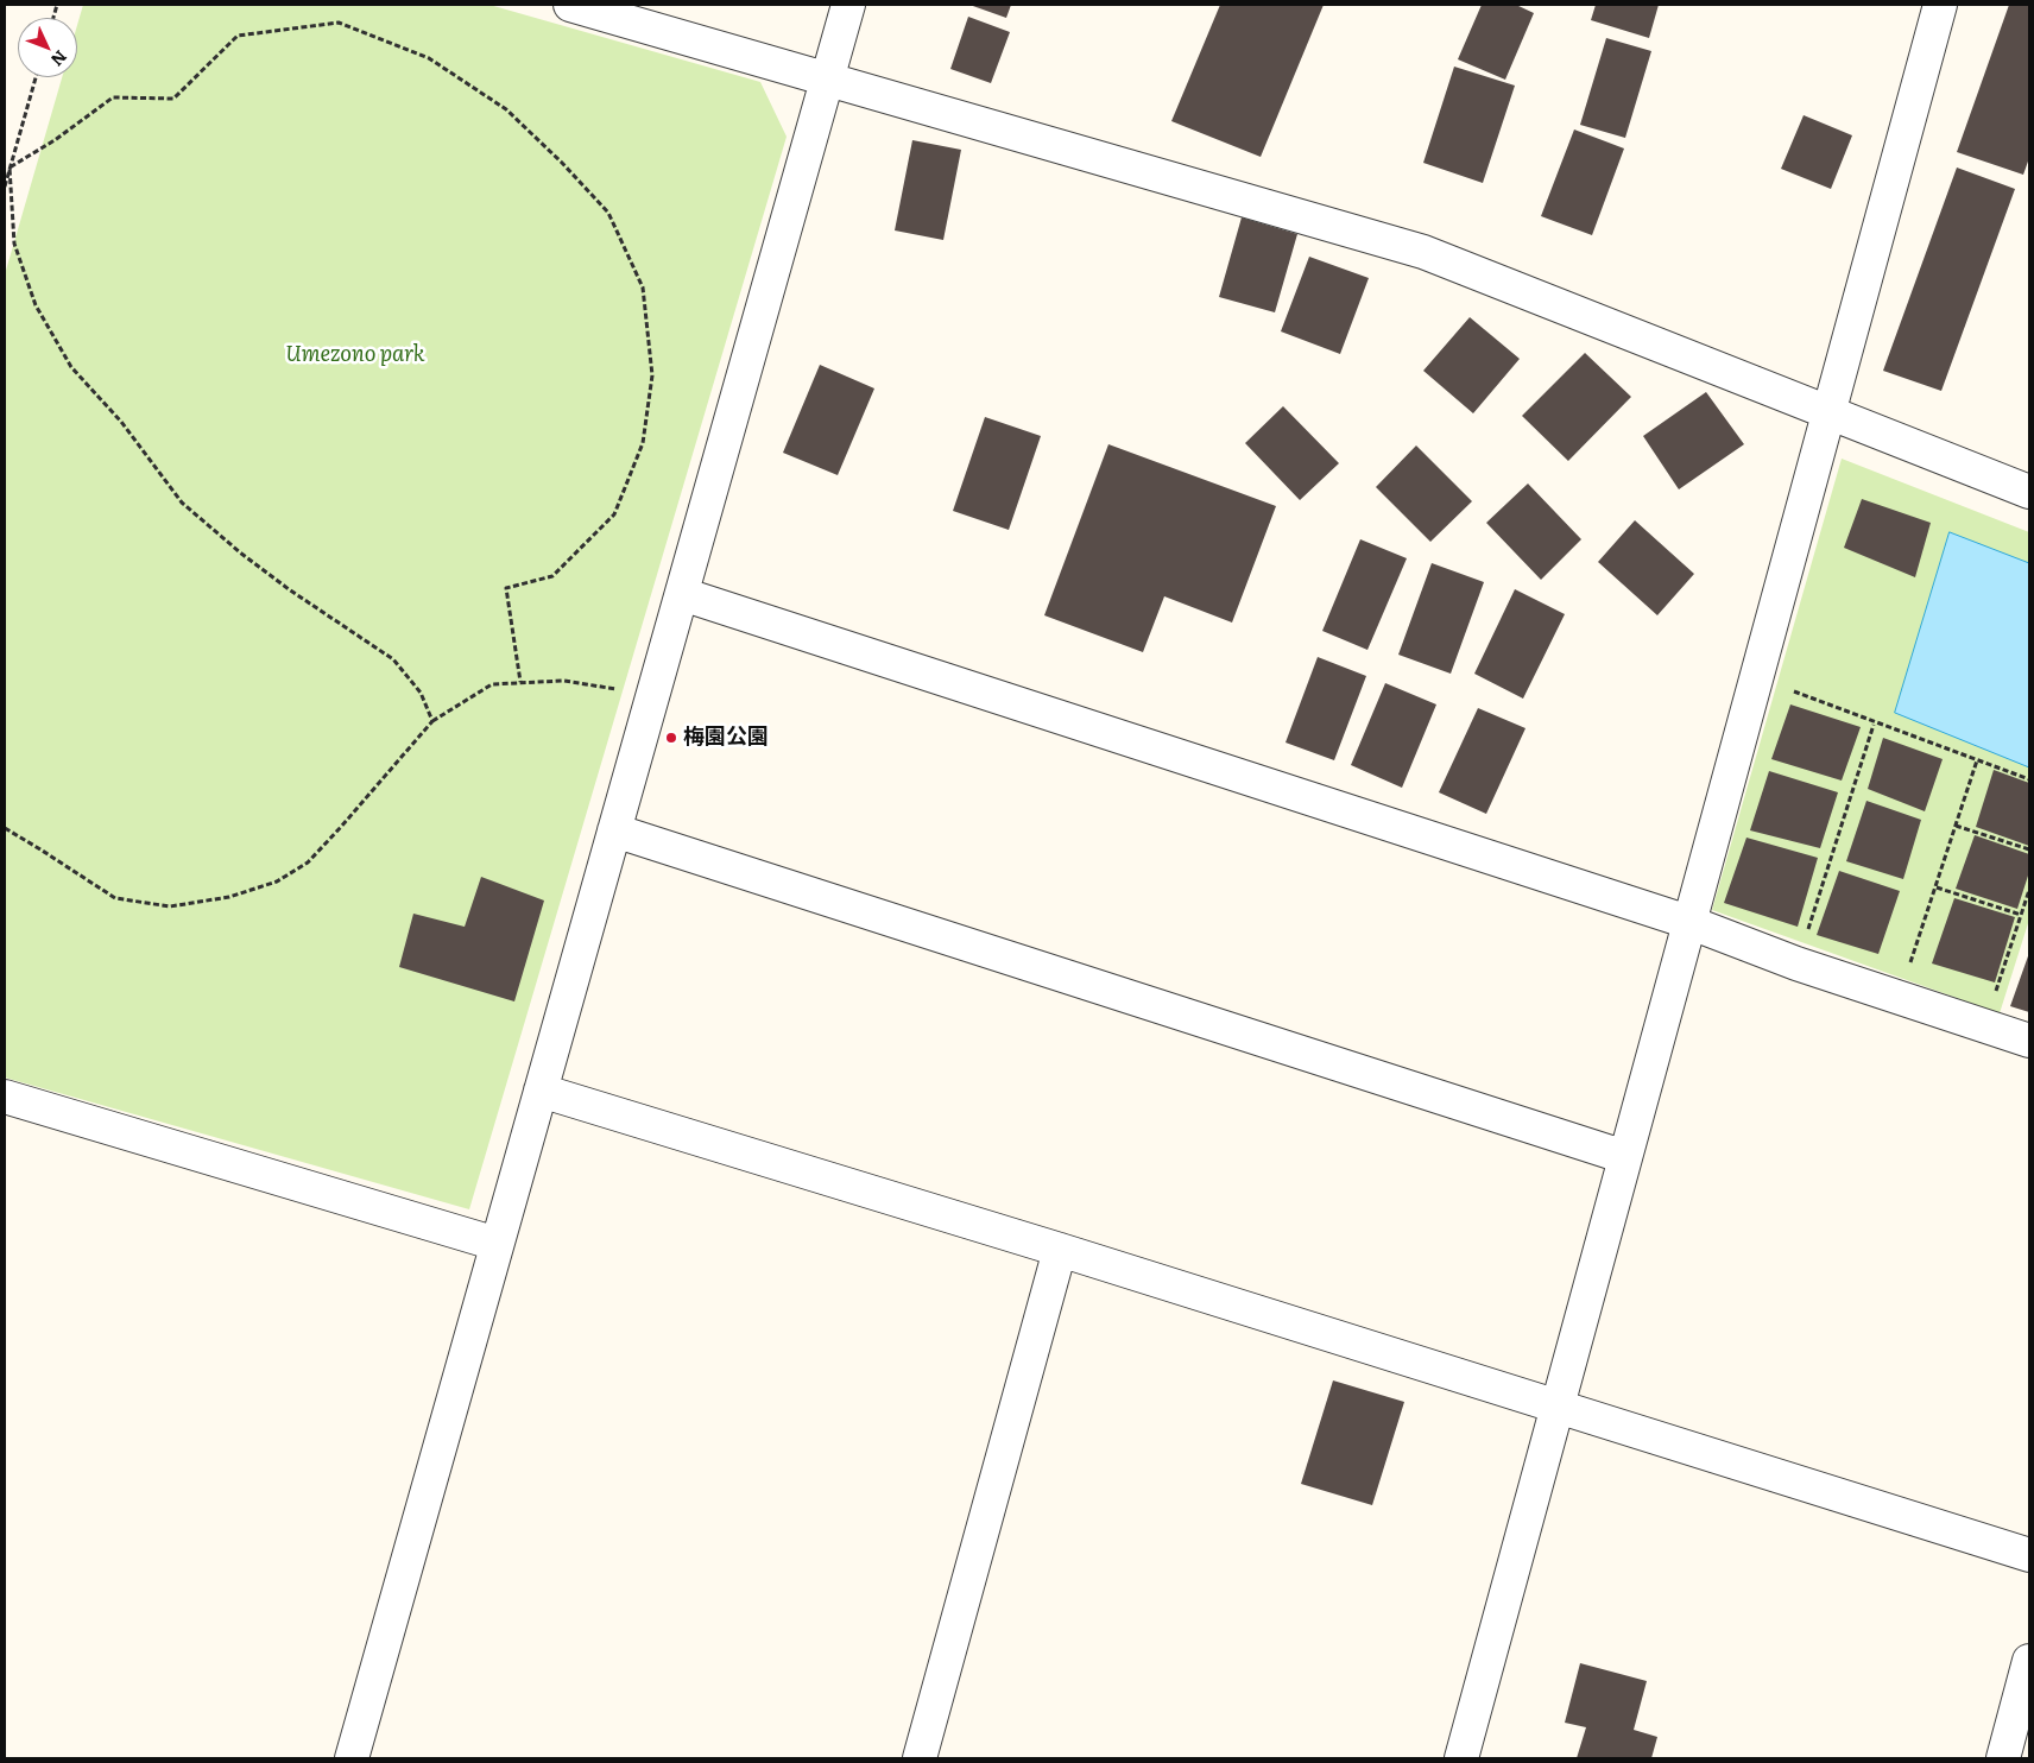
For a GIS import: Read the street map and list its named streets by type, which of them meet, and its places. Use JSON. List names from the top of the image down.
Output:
{
  "parks": ["Umezono park"],
  "places": ["梅園公園"],
  "north": "bottom right"
}
